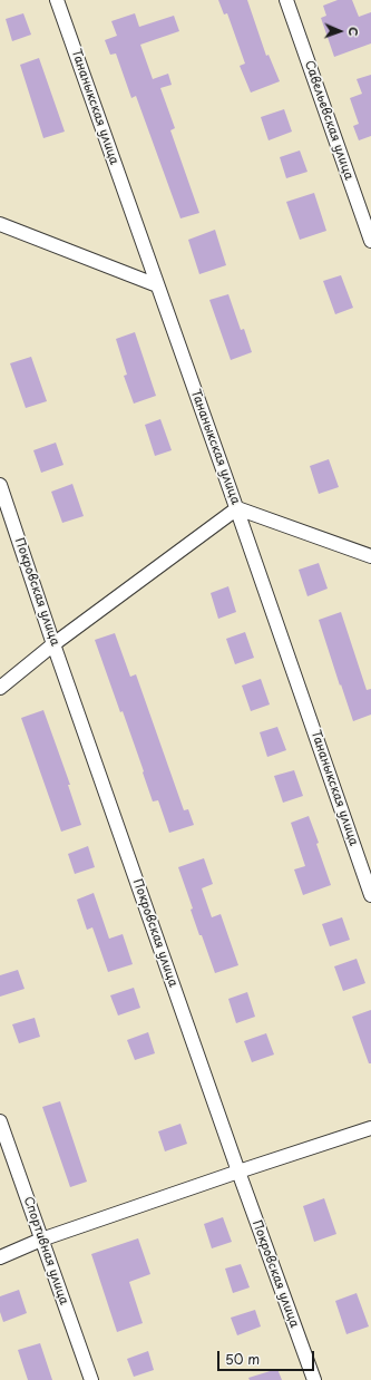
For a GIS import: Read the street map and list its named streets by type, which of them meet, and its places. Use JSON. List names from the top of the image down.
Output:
{
  "streets": {
    "street": [
      "Тананыкская улица",
      "Савельевская улица",
      "Покровская улица",
      "Спортивная улица"
    ]
  },
  "scale_bar": "50 m",
  "north": "right"
}
